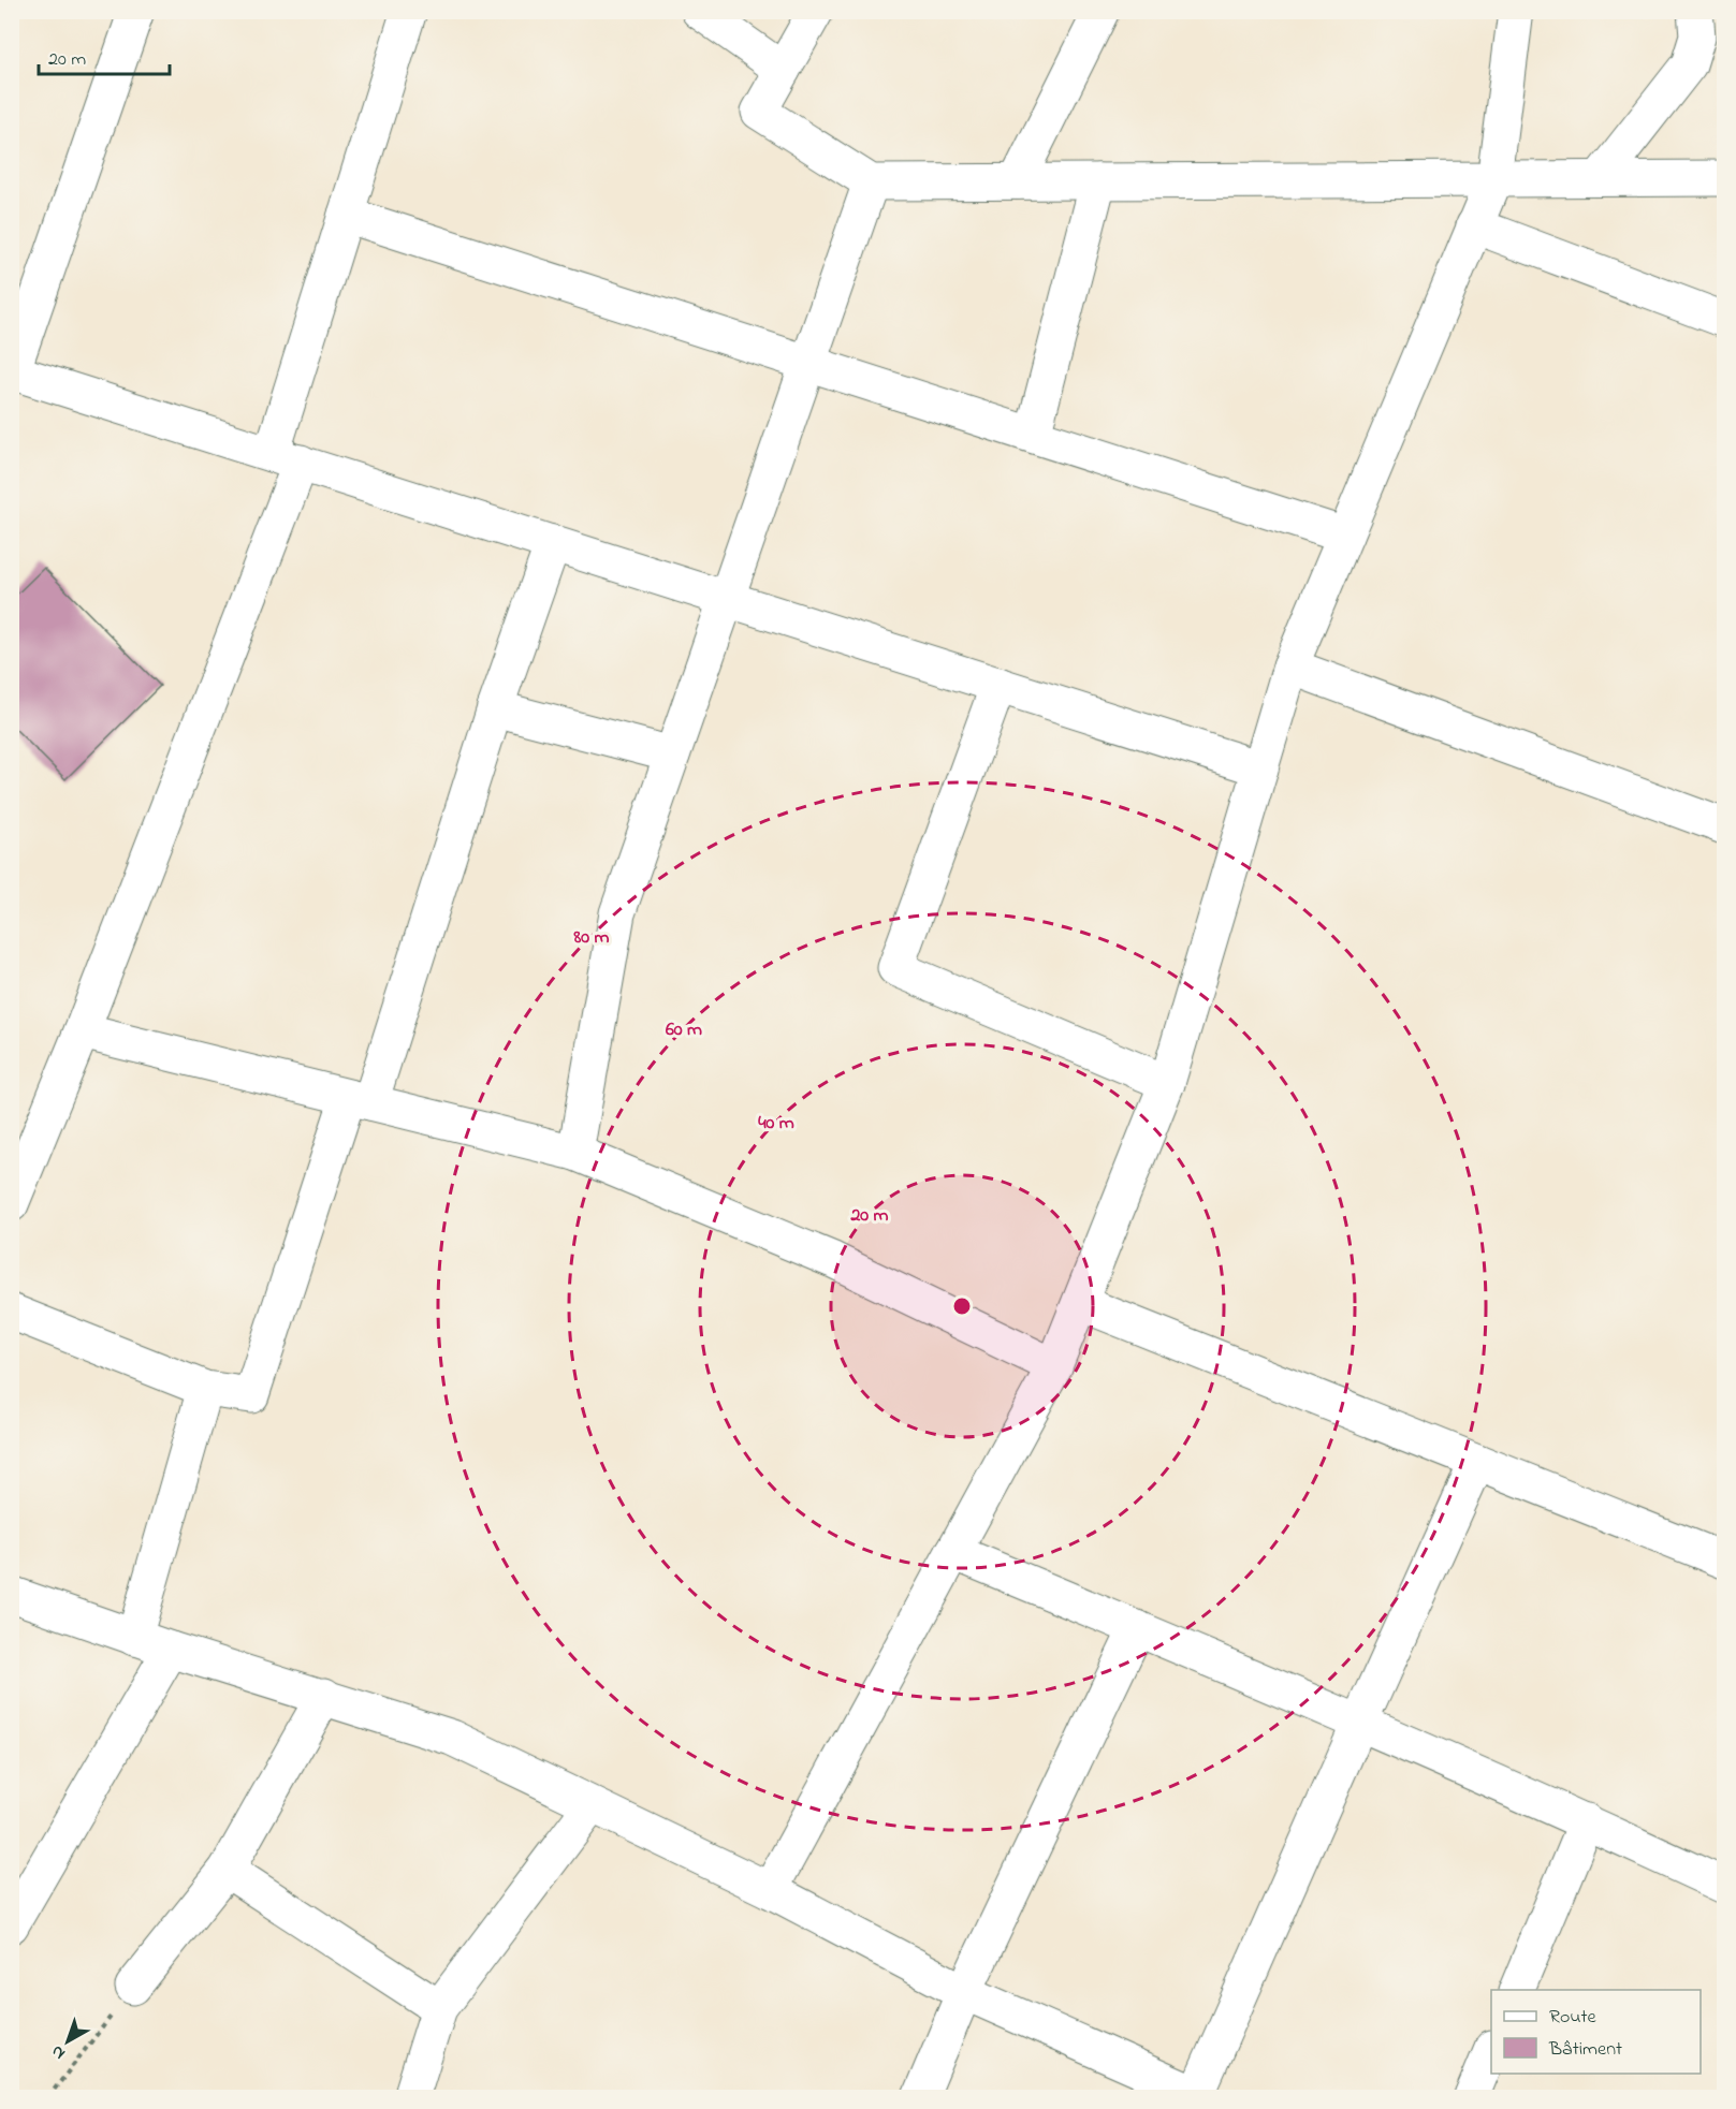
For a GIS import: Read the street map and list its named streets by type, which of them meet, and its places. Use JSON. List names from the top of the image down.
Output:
{
  "legend": ["Route", "Bâtiment"],
  "scale_bar": "20 m",
  "north": "bottom left",
  "rings": [
    "80 m",
    "60 m",
    "40 m",
    "20 m"
  ]
}
